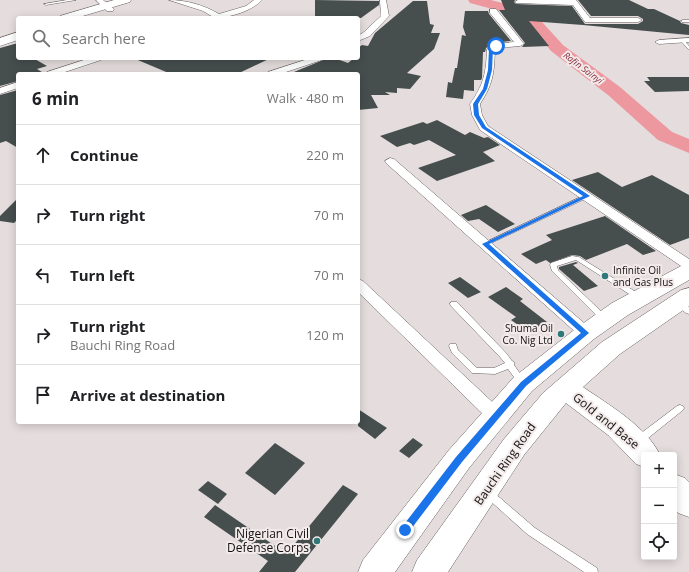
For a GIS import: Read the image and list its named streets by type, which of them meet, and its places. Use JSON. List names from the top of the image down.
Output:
{
  "streets": {
    "main road": ["Gold and Base", "Bauchi Ring Road"]
  },
  "crossings": [
    ["Gold and Base", "Bauchi Ring Road"]
  ],
  "water": ["Rafin Sainyi"],
  "places": ["Infinite Oil and Gas Plus", "Shuma Oil Co. Nig Ltd", "Nigerian Civil Defense Corps"],
  "page": {
    "search": "Search here",
    "heading": ["6 min", "Walk · 480 m"],
    "list": [
      ["Continue", "220 m"],
      ["Turn right", "70 m"],
      ["Turn left", "70 m"],
      ["Turn right", "Bauchi Ring Road", "120 m"],
      "Arrive at destination"
    ],
    "map_buttons": ["+", "−"]
  }
}
